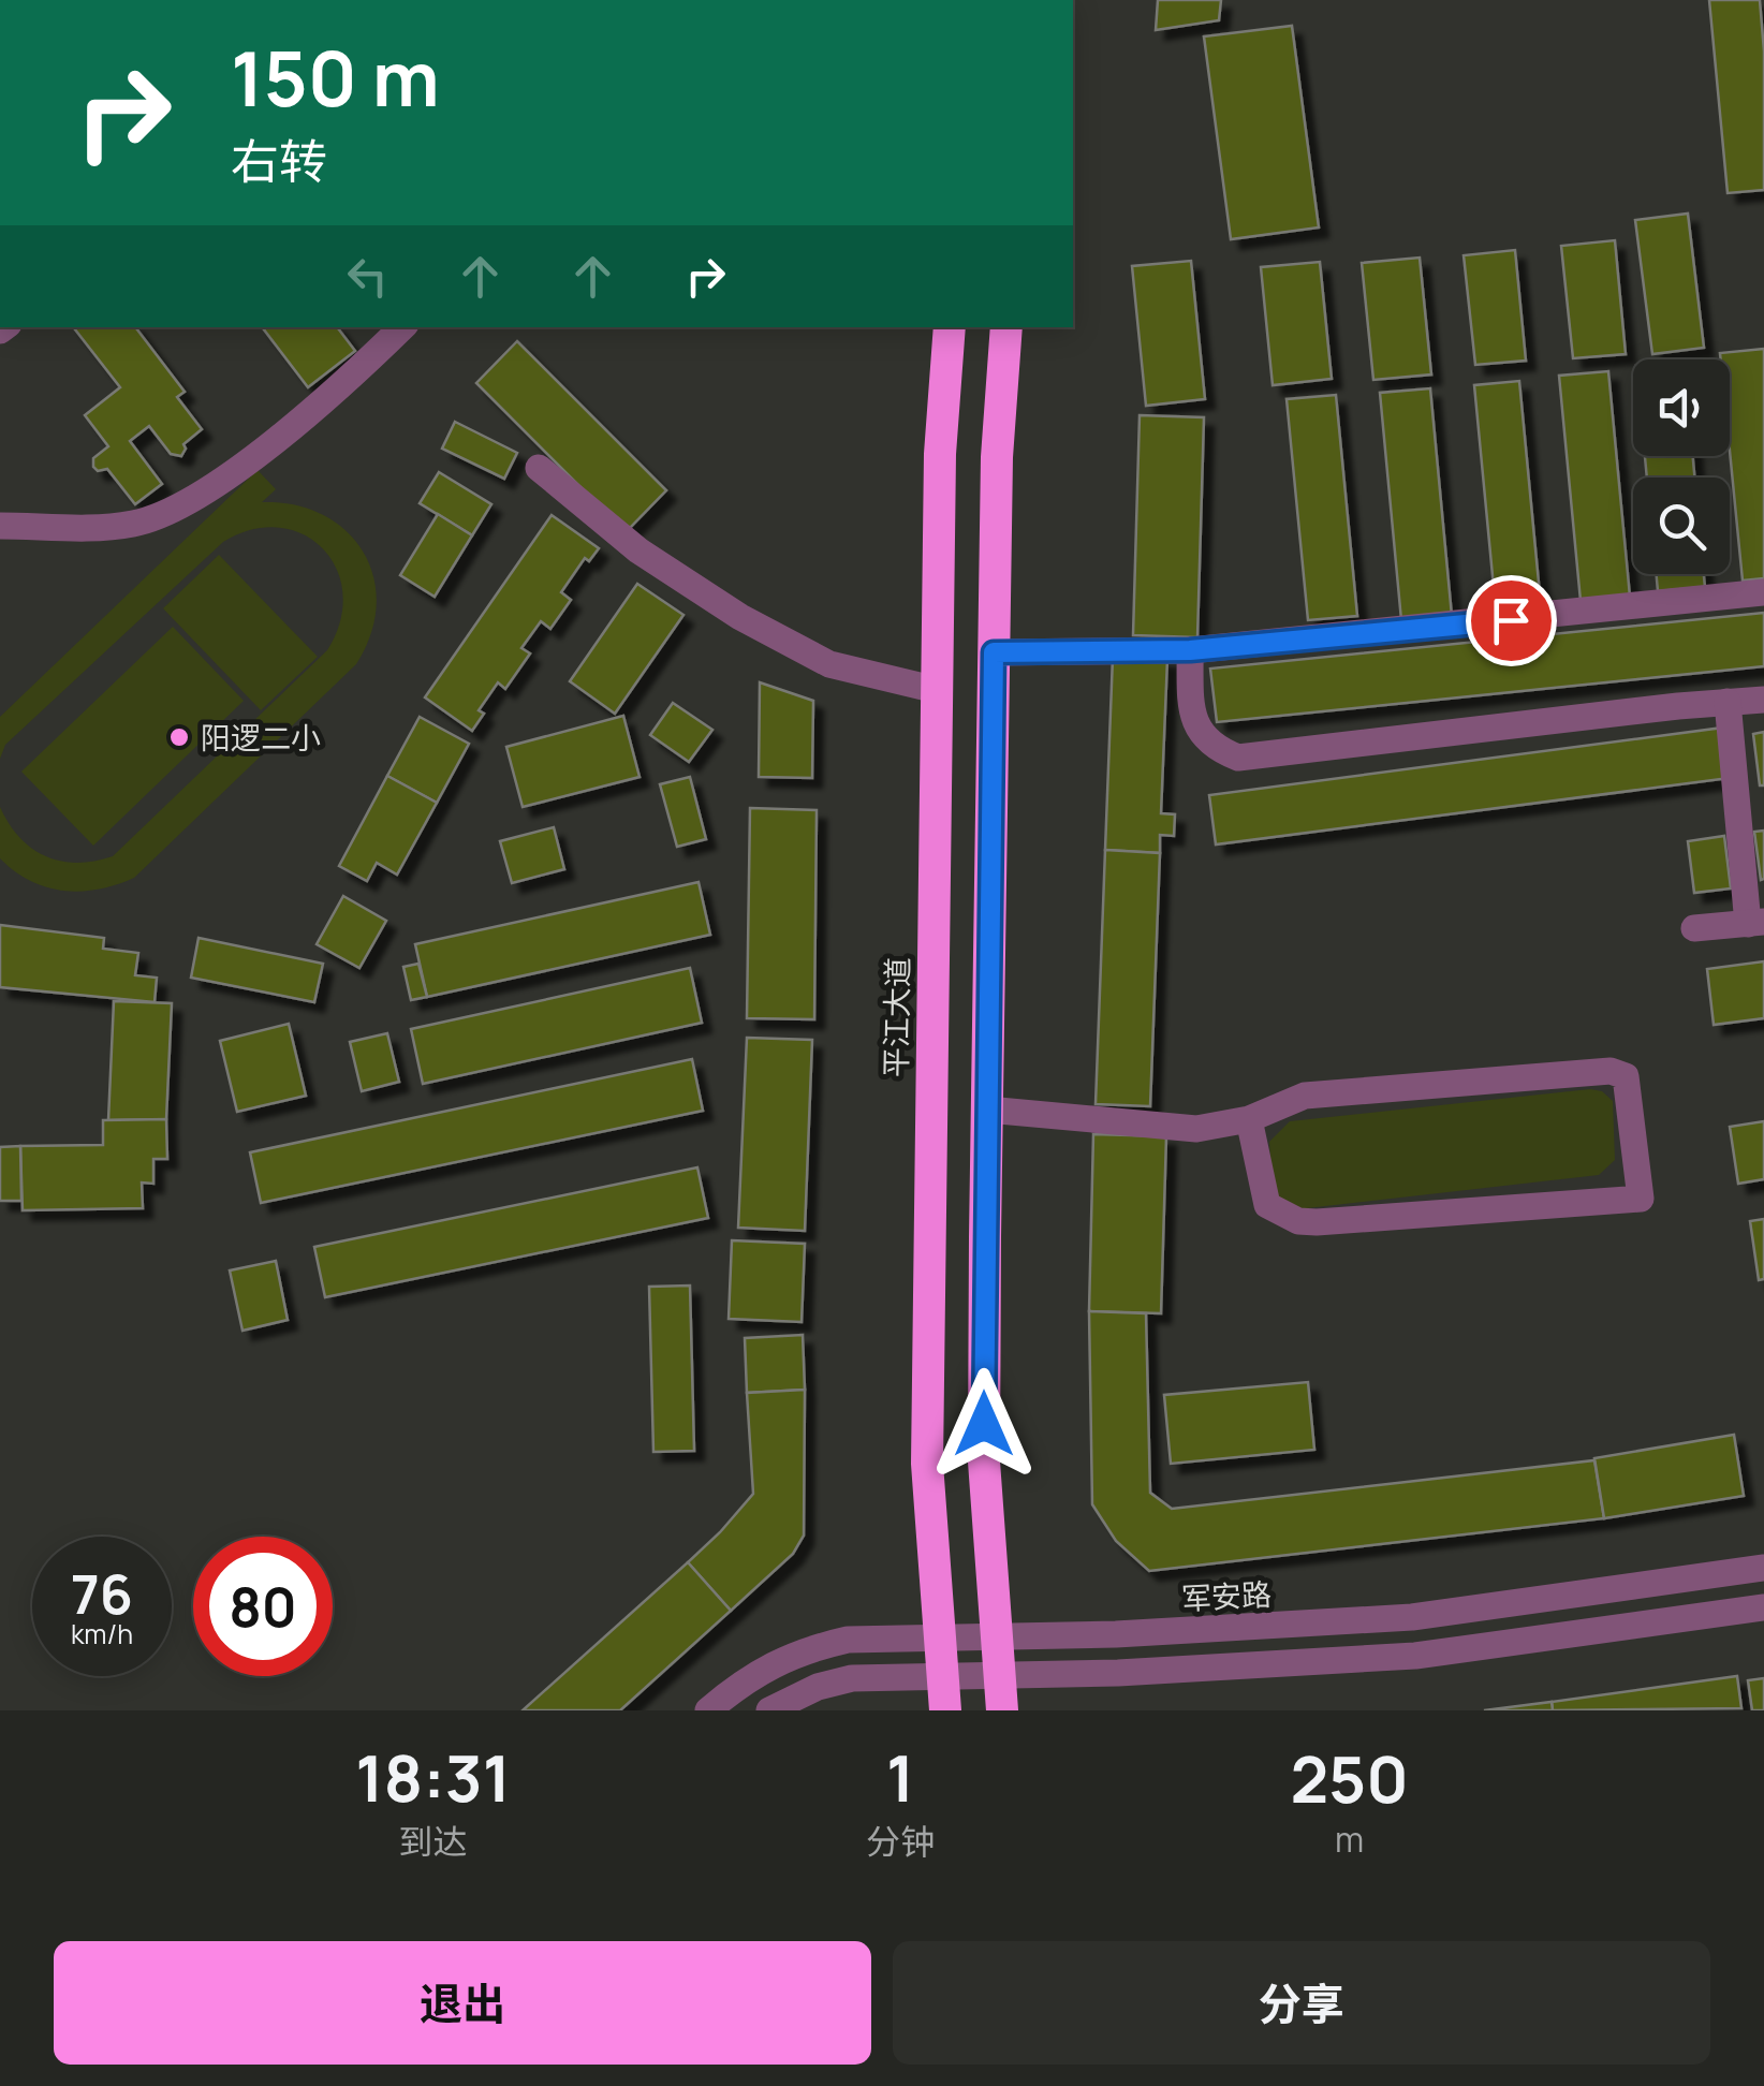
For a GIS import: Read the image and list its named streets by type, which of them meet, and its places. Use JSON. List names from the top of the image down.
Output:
{
  "streets": {
    "highway": ["平江大道"],
    "street": ["军安路"]
  },
  "crossings": [
    ["平江大道", "军安路"]
  ],
  "places": ["阳逻二小"],
  "page": {
    "turn": ["150 m", "右转"],
    "speed": "76 km/h",
    "limit": "80",
    "eta": [
      "18:31",
      "到达",
      "1",
      "分钟",
      "250",
      "m"
    ],
    "buttons": ["退出", "分享"]
  }
}
